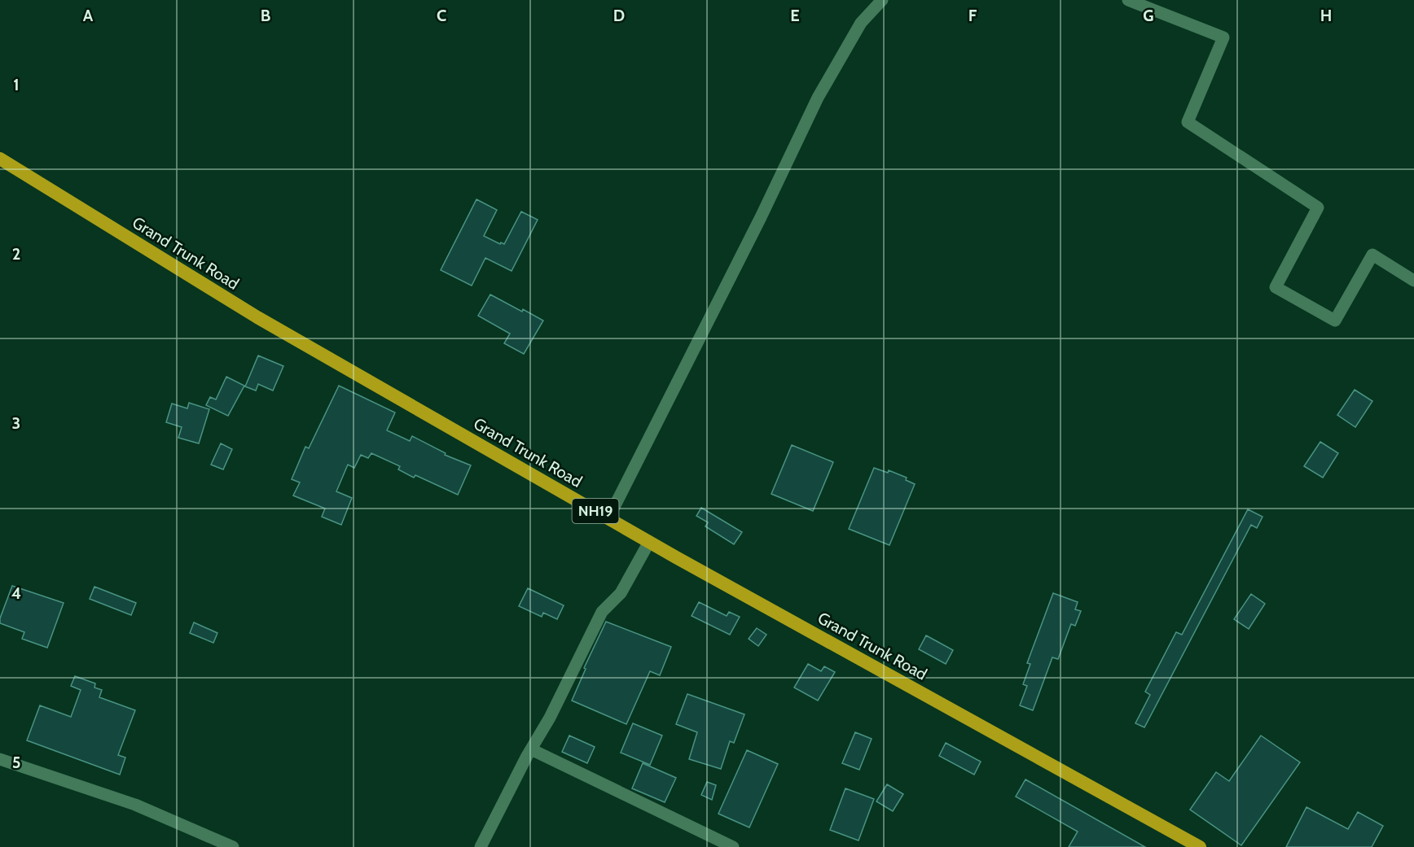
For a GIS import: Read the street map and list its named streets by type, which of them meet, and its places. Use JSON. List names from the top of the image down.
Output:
{
  "streets": {
    "highway": ["Grand Trunk Road", "NH19"]
  },
  "grid": {
    "columns": [
      "A",
      "B",
      "C",
      "D",
      "E",
      "F",
      "G",
      "H"
    ],
    "rows": [
      "1",
      "2",
      "3",
      "4",
      "5"
    ]
  }
}
